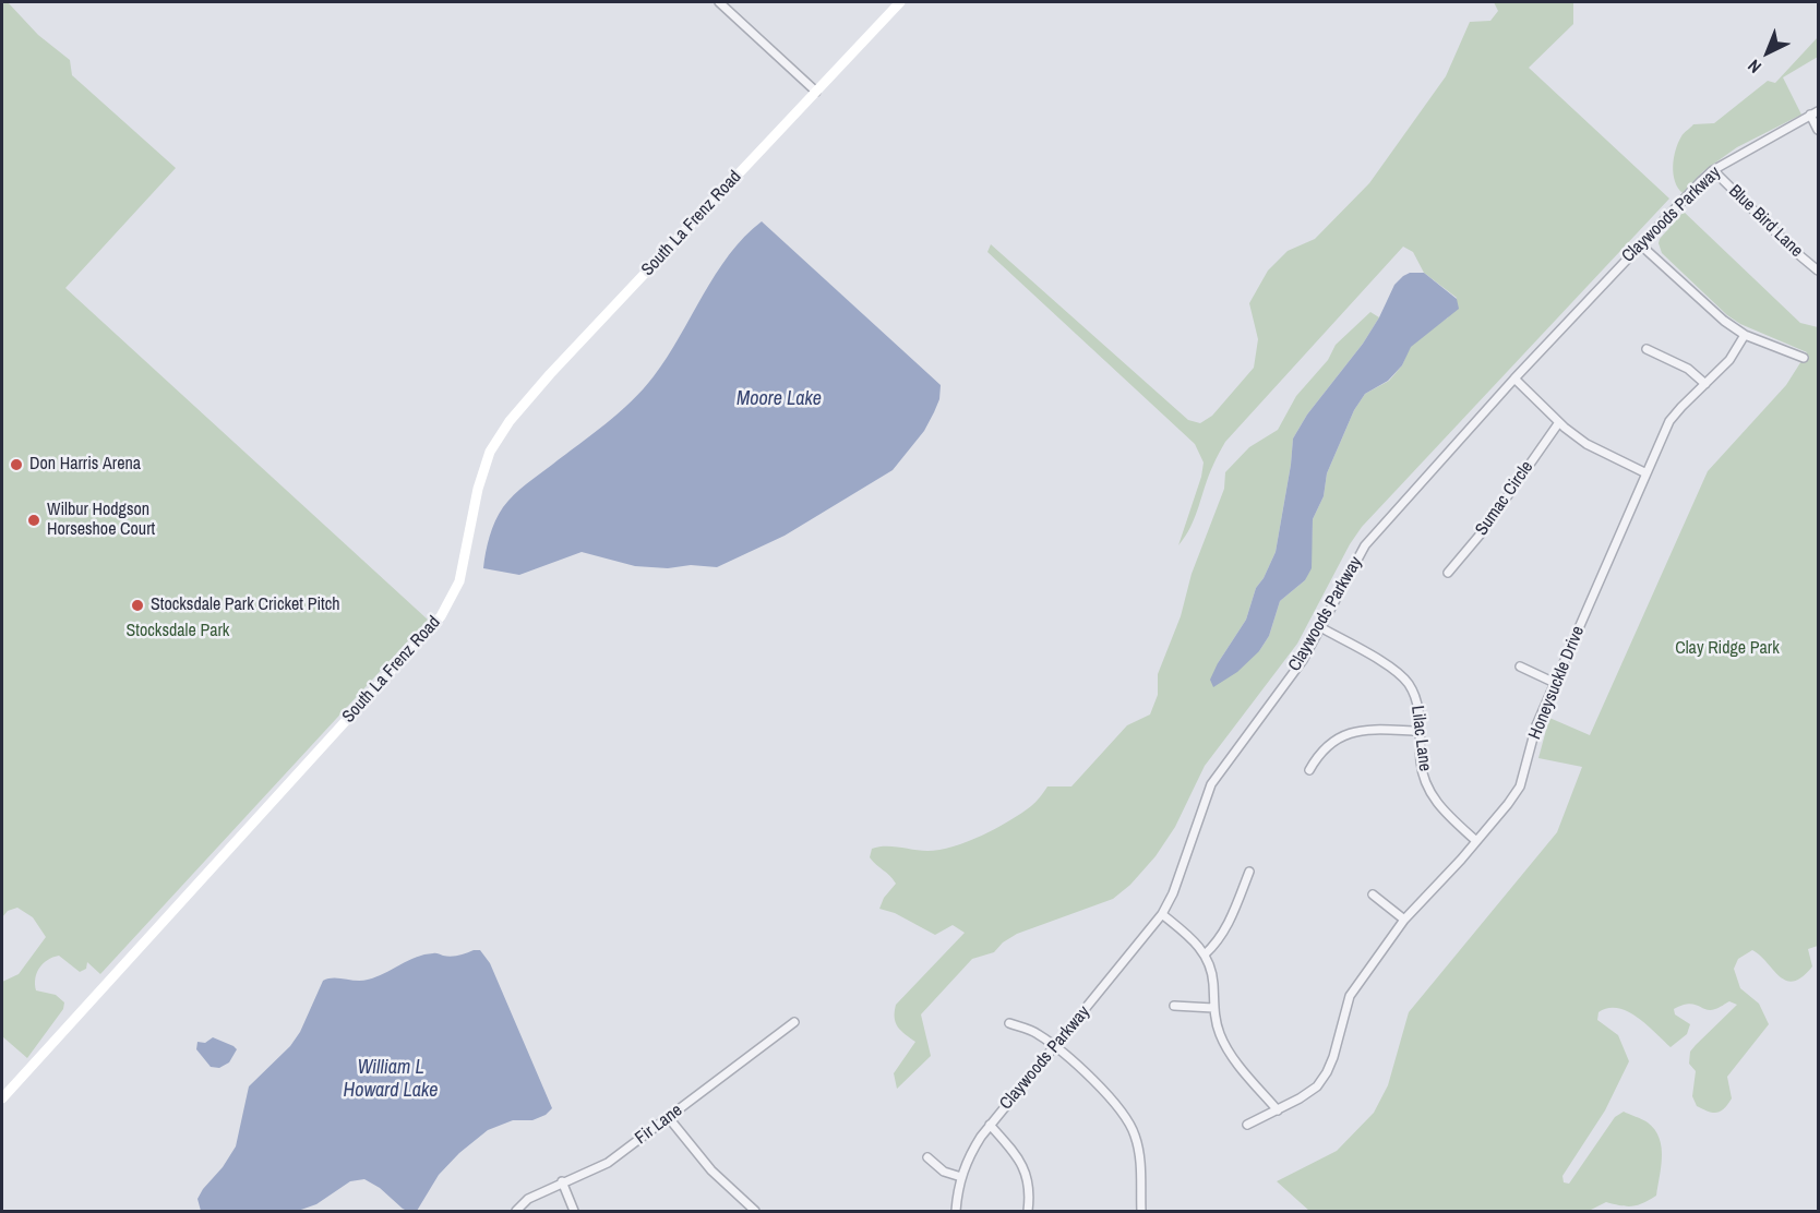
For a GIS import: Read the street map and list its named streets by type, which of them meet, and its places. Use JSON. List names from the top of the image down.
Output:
{
  "streets": {
    "street": [
      "Claywoods Parkway",
      "Blue Bird Lane",
      "South La Frenz Road",
      "Sumac Circle",
      "Honeysuckle Drive",
      "Lilac Lane",
      "Fir Lane"
    ]
  },
  "crossings": [
    ["Claywoods Parkway", "Blue Bird Lane"],
    ["Claywoods Parkway", "Lilac Lane"],
    ["Honeysuckle Drive", "Lilac Lane"]
  ],
  "water": ["Moore Lake", "William L Howard Lake"],
  "parks": ["Stocksdale Park", "Clay Ridge Park"],
  "places": ["Don Harris Arena", "Wilbur Hodgson Horseshoe Court", "Stocksdale Park Cricket Pitch"],
  "north": "bottom left"
}
